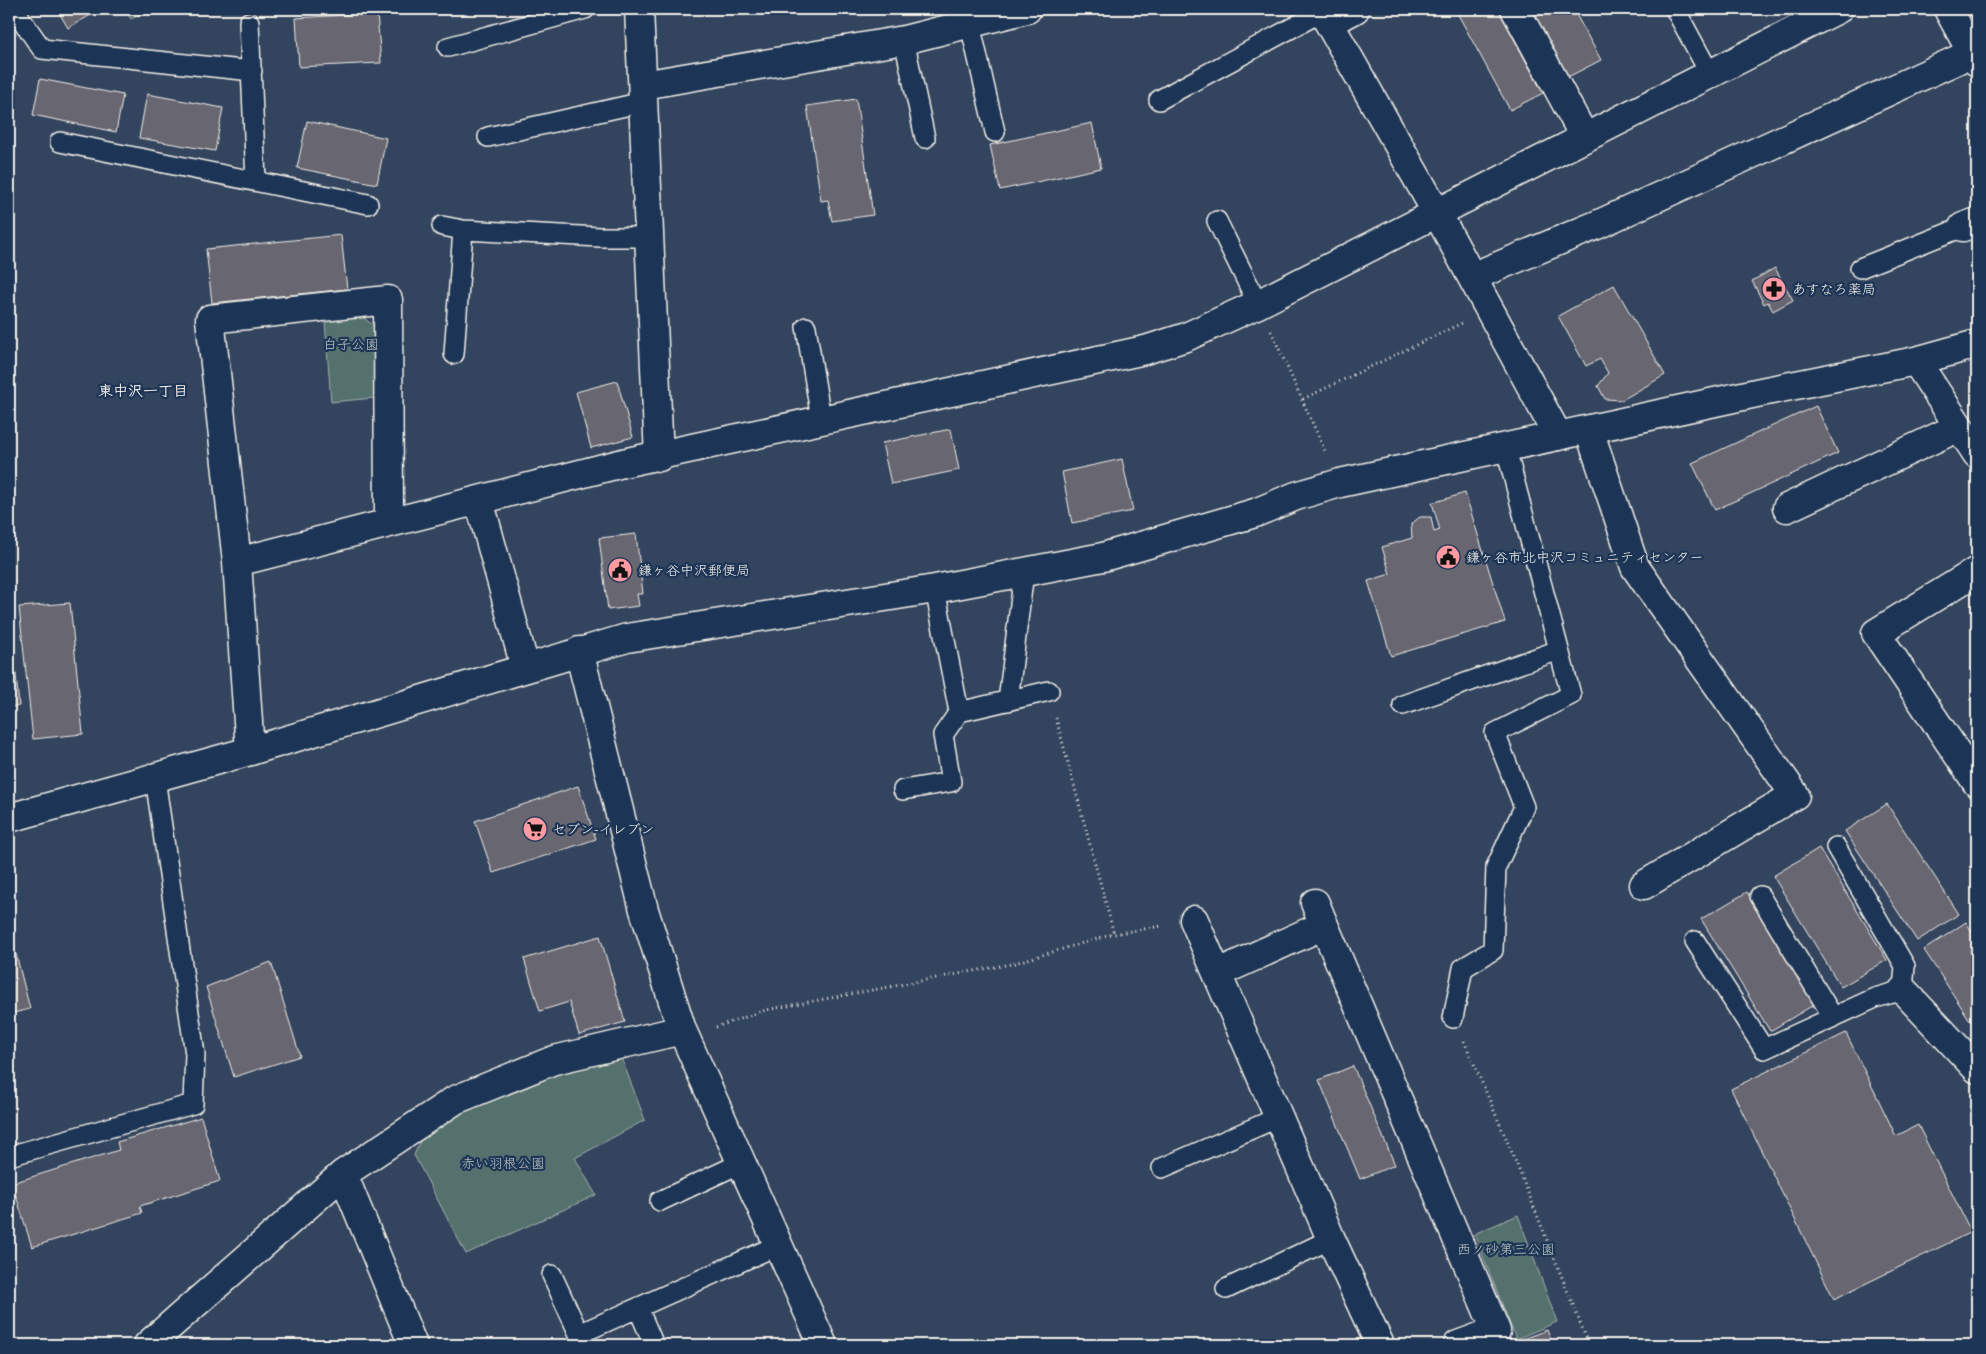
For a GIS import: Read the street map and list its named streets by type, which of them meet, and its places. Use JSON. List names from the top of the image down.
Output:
{
  "districts": ["東中沢一丁目"],
  "parks": ["白子公園", "赤い羽根公園", "西ノ砂第三公園"],
  "places": {
    "pharmacy": ["あすなろ薬局"],
    "public building": ["鎌ヶ谷市北中沢コミュニティセンター", "鎌ヶ谷中沢郵便局"],
    "supermarket": ["セブン-イレブン"]
  }
}
